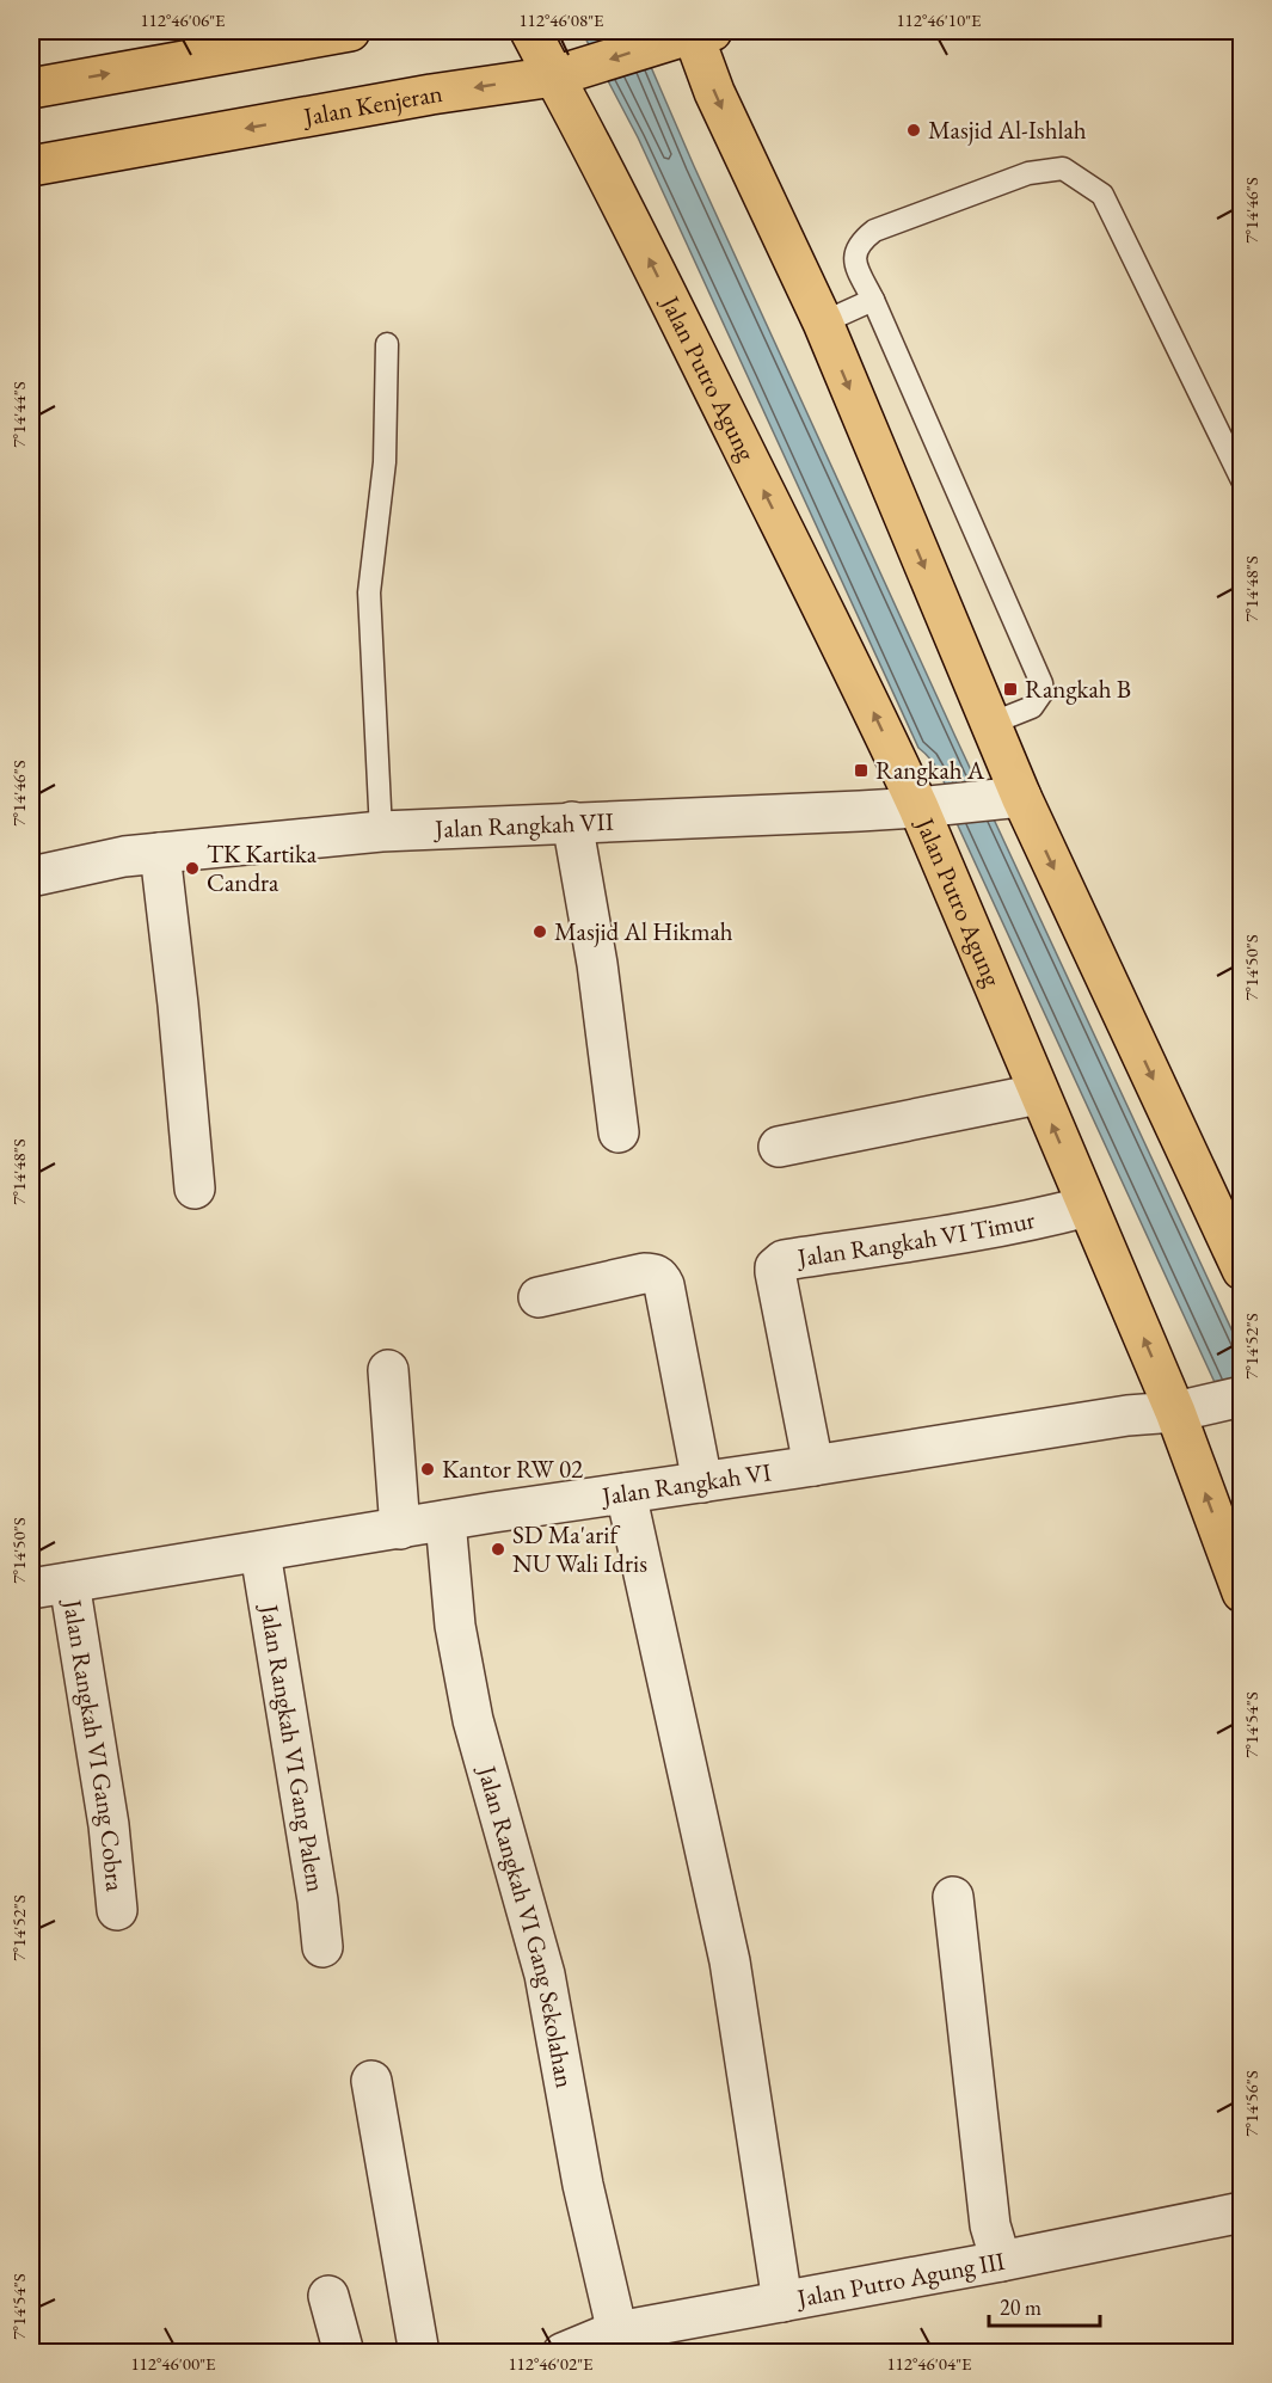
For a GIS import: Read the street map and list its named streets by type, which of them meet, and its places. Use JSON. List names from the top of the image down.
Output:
{
  "streets": {
    "main road": ["Jalan Kenjeran", "Jalan Putro Agung"],
    "street": [
      "Jalan Rangkah VII",
      "Jalan Rangkah VI Timur",
      "Jalan Rangkah VI",
      "Jalan Rangkah VI Gang Cobra",
      "Jalan Rangkah VI Gang Palem",
      "Jalan Rangkah VI Gang Sekolahan",
      "Jalan Putro Agung III"
    ]
  },
  "crossings": [
    ["Jalan Kenjeran", "Jalan Putro Agung"],
    ["Jalan Putro Agung", "Jalan Rangkah VII"],
    ["Jalan Putro Agung", "Jalan Rangkah VI Timur"],
    ["Jalan Putro Agung", "Jalan Rangkah VI"],
    ["Jalan Rangkah VI Timur", "Jalan Rangkah VI"],
    ["Jalan Rangkah VI", "Jalan Rangkah VI Gang Cobra"],
    ["Jalan Rangkah VI", "Jalan Rangkah VI Gang Palem"],
    ["Jalan Rangkah VI", "Jalan Rangkah VI Gang Sekolahan"],
    ["Jalan Rangkah VI Gang Sekolahan", "Jalan Putro Agung III"]
  ],
  "places": {
    "other": [
      "Masjid Al-Ishlah",
      "TK Kartika Candra",
      "Masjid Al Hikmah",
      "Kantor RW 02",
      "SD Ma'arif NU Wali Idris"
    ],
    "transit": ["Rangkah B", "Rangkah A"]
  },
  "scale_bar": "20 m",
  "coordinates": [
    "112°46'06\"E",
    "112°46'08\"E",
    "112°46'10\"E",
    "7°14'46\"S",
    "7°14'44\"S",
    "7°14'48\"S",
    "7°14'50\"S",
    "7°14'52\"S",
    "7°14'54\"S",
    "7°14'56\"S",
    "112°46'00\"E",
    "112°46'02\"E",
    "112°46'04\"E"
  ]
}
